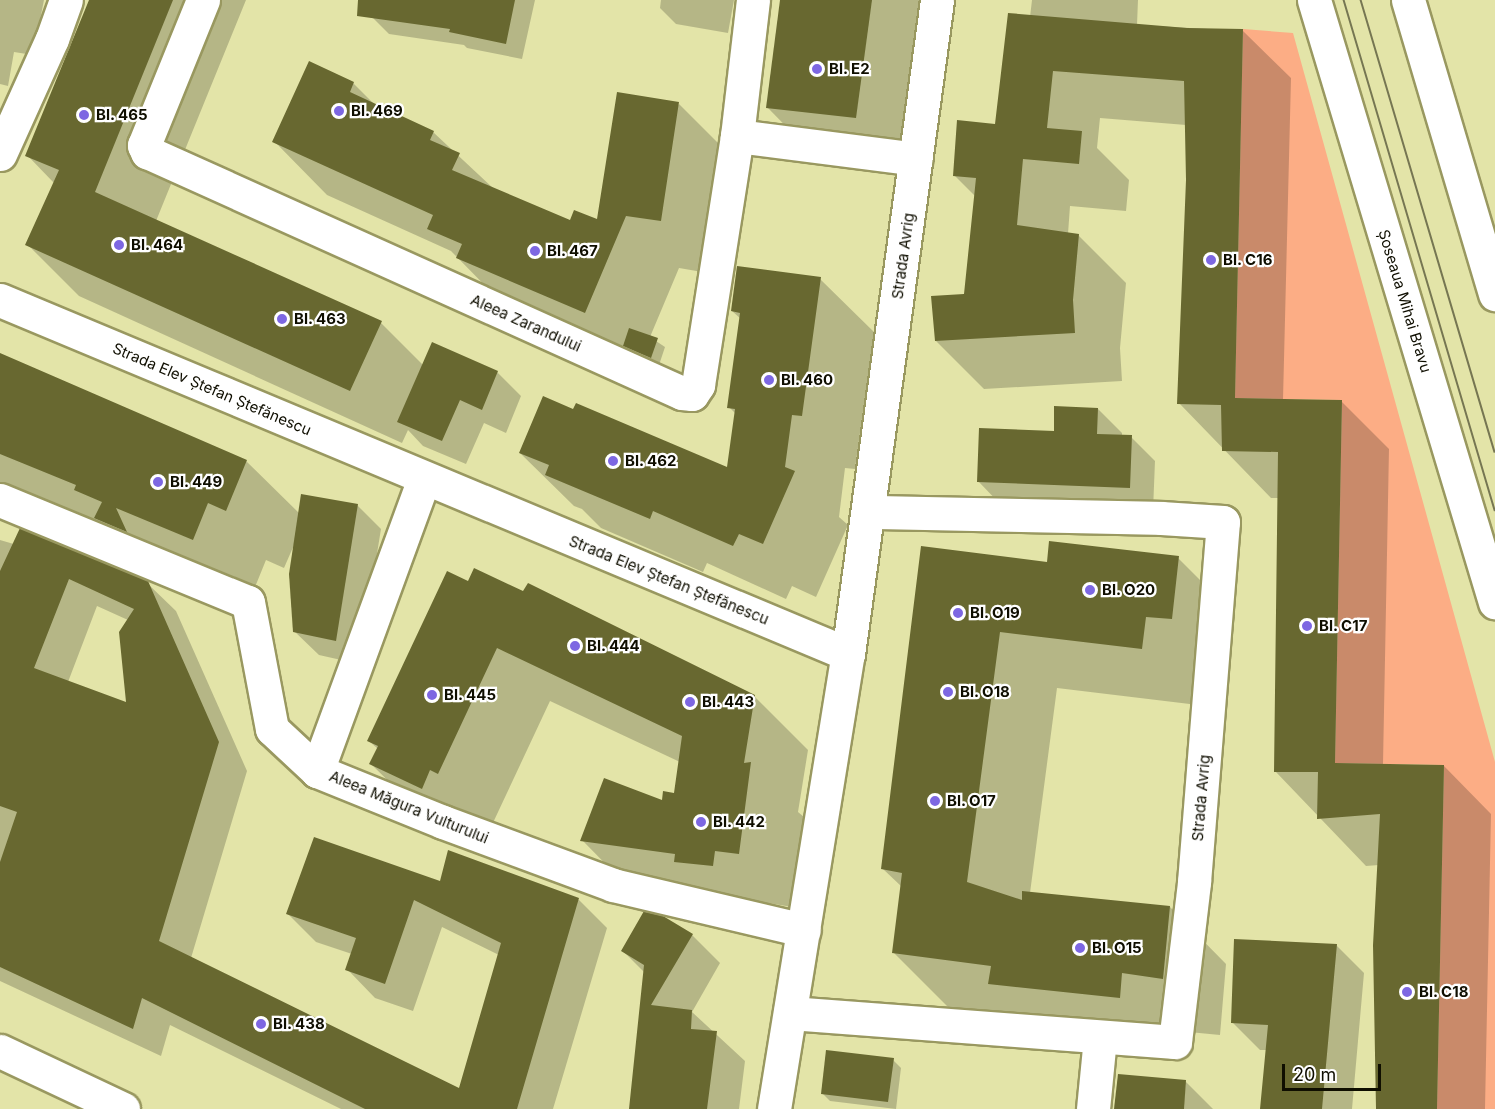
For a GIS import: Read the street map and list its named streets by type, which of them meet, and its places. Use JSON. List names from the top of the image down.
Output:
{
  "streets": {
    "street": [
      "Strada Avrig",
      "Șoseaua Mihai Bravu",
      "Aleea Zarandului",
      "Strada Elev Ștefan Ștefănescu",
      "Aleea Măgura Vulturului"
    ]
  },
  "crossings": [
    ["Strada Avrig", "Strada Elev Ștefan Ștefănescu"],
    ["Strada Avrig", "Aleea Măgura Vulturului"]
  ],
  "places": [
    "Bl. E2",
    "Bl. 469",
    "Bl. 465",
    "Bl. 464",
    "Bl. 467",
    "Bl. C16",
    "Bl. 463",
    "Bl. 460",
    "Bl. 462",
    "Bl. 449",
    "Bl. O20",
    "Bl. O19",
    "Bl. C17",
    "Bl. 444",
    "Bl. O18",
    "Bl. 445",
    "Bl. 443",
    "Bl. O17",
    "Bl. 442",
    "Bl. O15",
    "Bl. C18",
    "Bl. 438"
  ],
  "scale_bar": "20 m"
}
